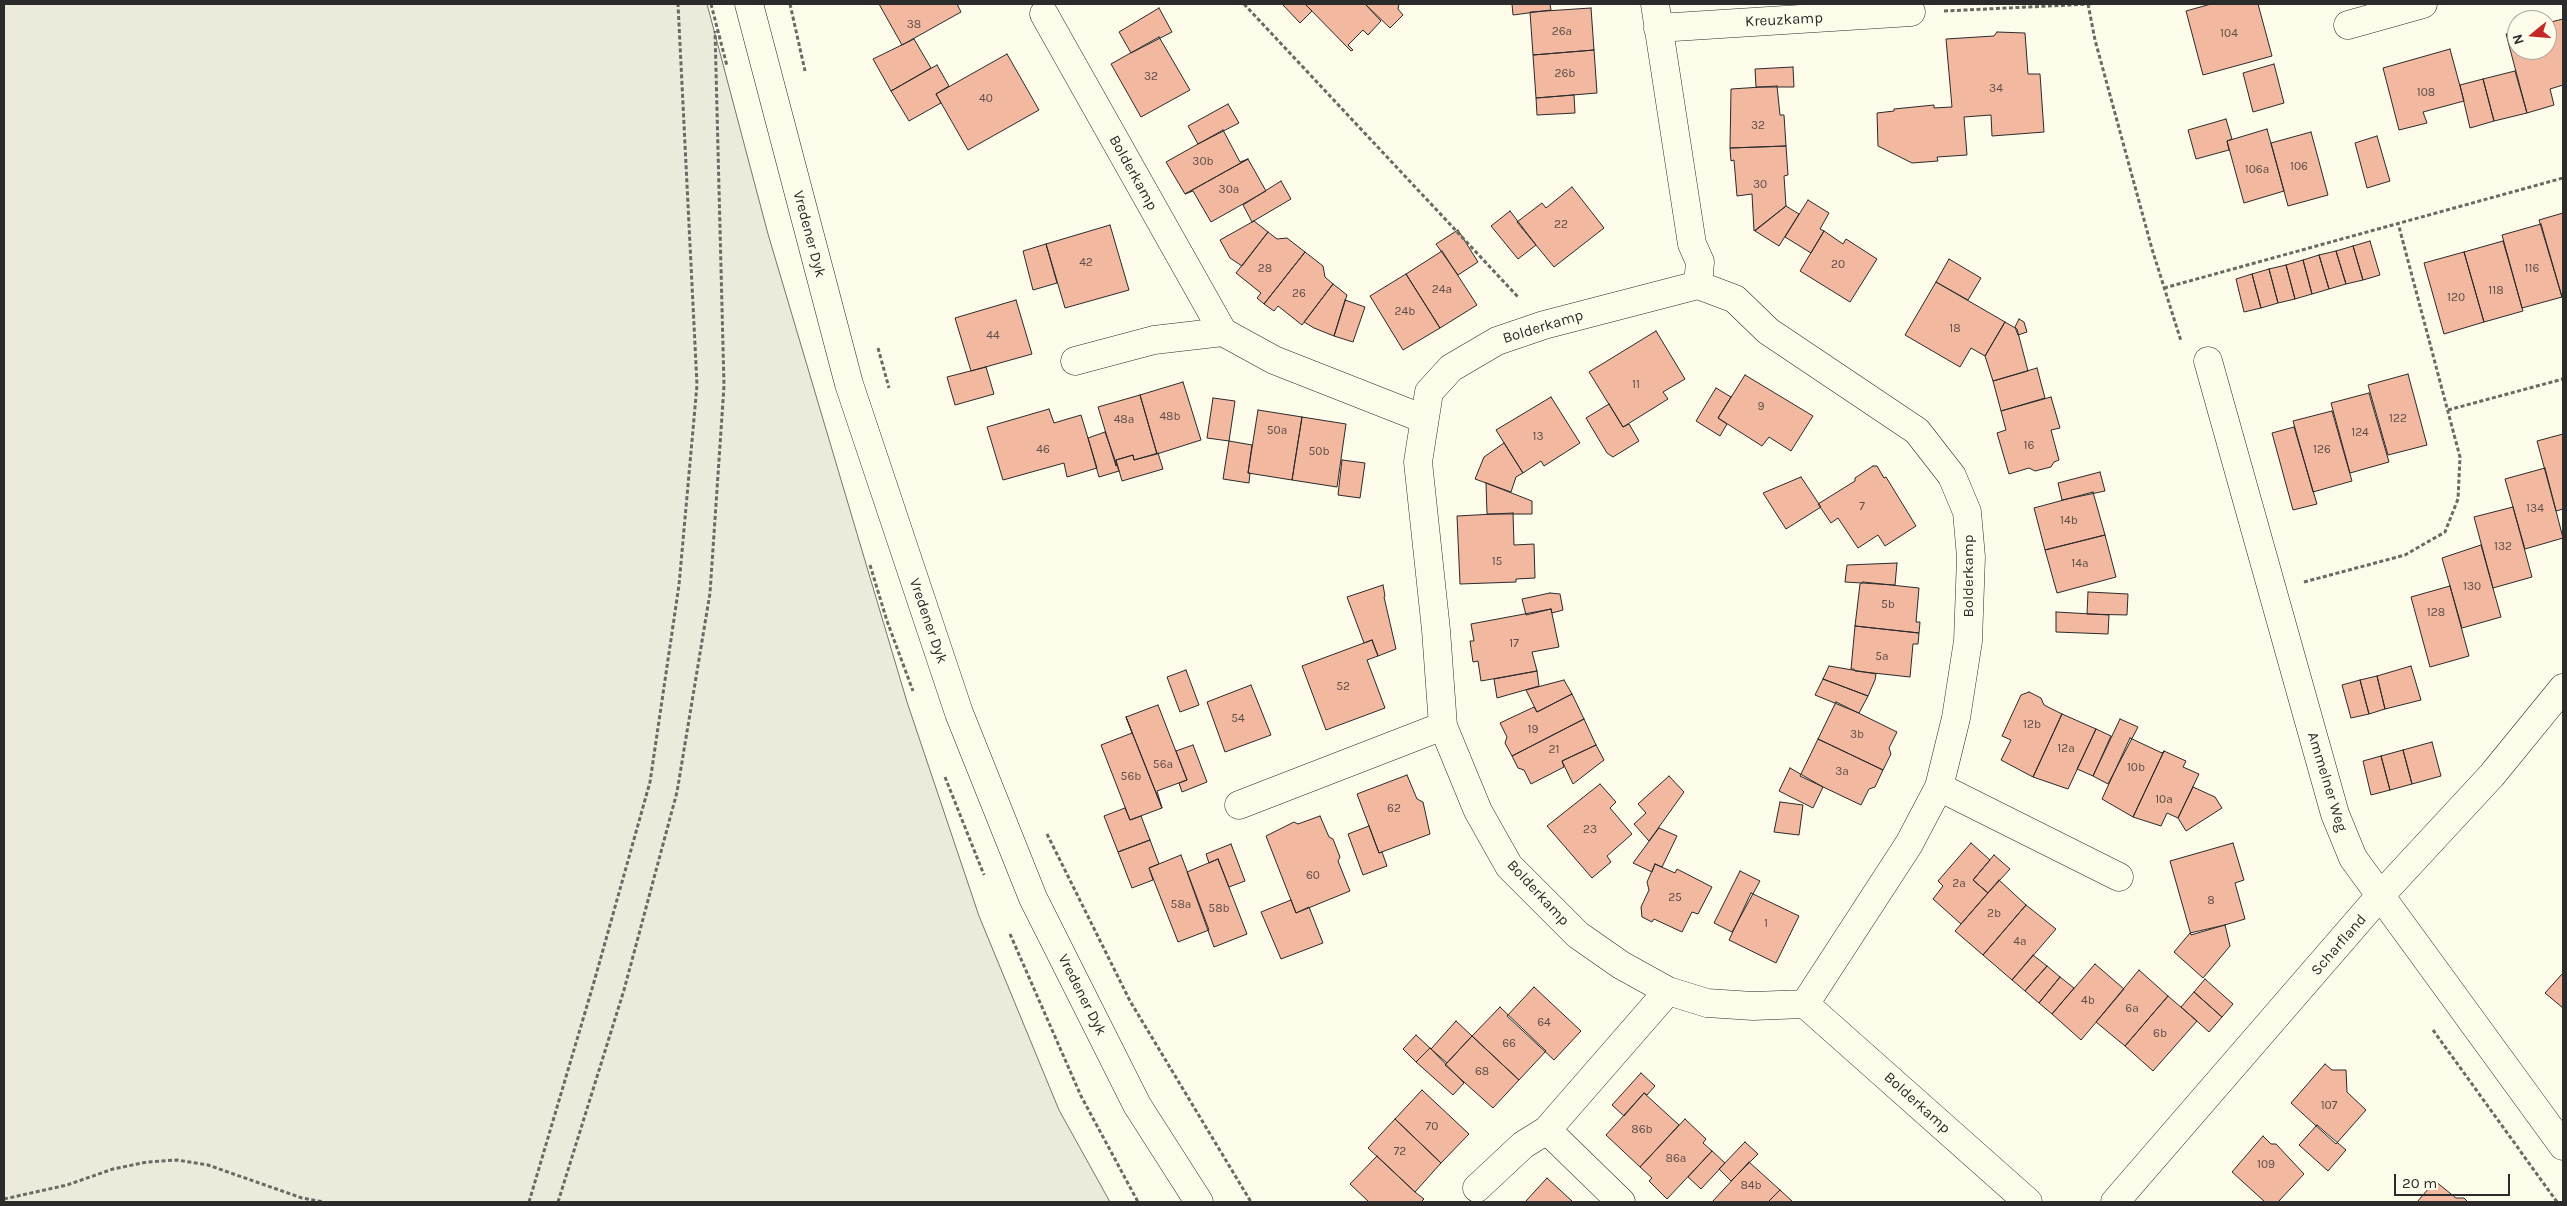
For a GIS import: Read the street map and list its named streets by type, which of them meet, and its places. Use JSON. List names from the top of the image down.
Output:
{
  "streets": {
    "street": [
      "Kreuzkamp",
      "Bolderkamp",
      "Vredener Dyk",
      "Ammelner Weg",
      "Scharfland"
    ]
  },
  "crossings": [
    ["Kreuzkamp", "Bolderkamp"],
    ["Ammelner Weg", "Scharfland"]
  ],
  "house_numbers": [
    "38",
    "26a",
    "104",
    "26b",
    "32",
    "34",
    "108",
    "40",
    "32",
    "30b",
    "106",
    "106a",
    "30",
    "30a",
    "22",
    "42",
    "20",
    "28",
    "116",
    "24a",
    "118",
    "26",
    "120",
    "24b",
    "18",
    "44",
    "11",
    "9",
    "48b",
    "122",
    "48a",
    "50a",
    "124",
    "13",
    "16",
    "46",
    "126",
    "50b",
    "7",
    "134",
    "14b",
    "132",
    "15",
    "14a",
    "130",
    "5b",
    "128",
    "17",
    "5a",
    "52",
    "54",
    "12b",
    "19",
    "3b",
    "12a",
    "21",
    "56a",
    "10b",
    "3a",
    "56b",
    "10a",
    "62",
    "23",
    "60",
    "2a",
    "25",
    "8",
    "58a",
    "58b",
    "2b",
    "1",
    "4a",
    "4b",
    "6a",
    "64",
    "6b",
    "66",
    "68",
    "107",
    "70",
    "86b",
    "72",
    "86a",
    "109",
    "84b"
  ],
  "scale_bar": "20 m",
  "north": "left"
}
